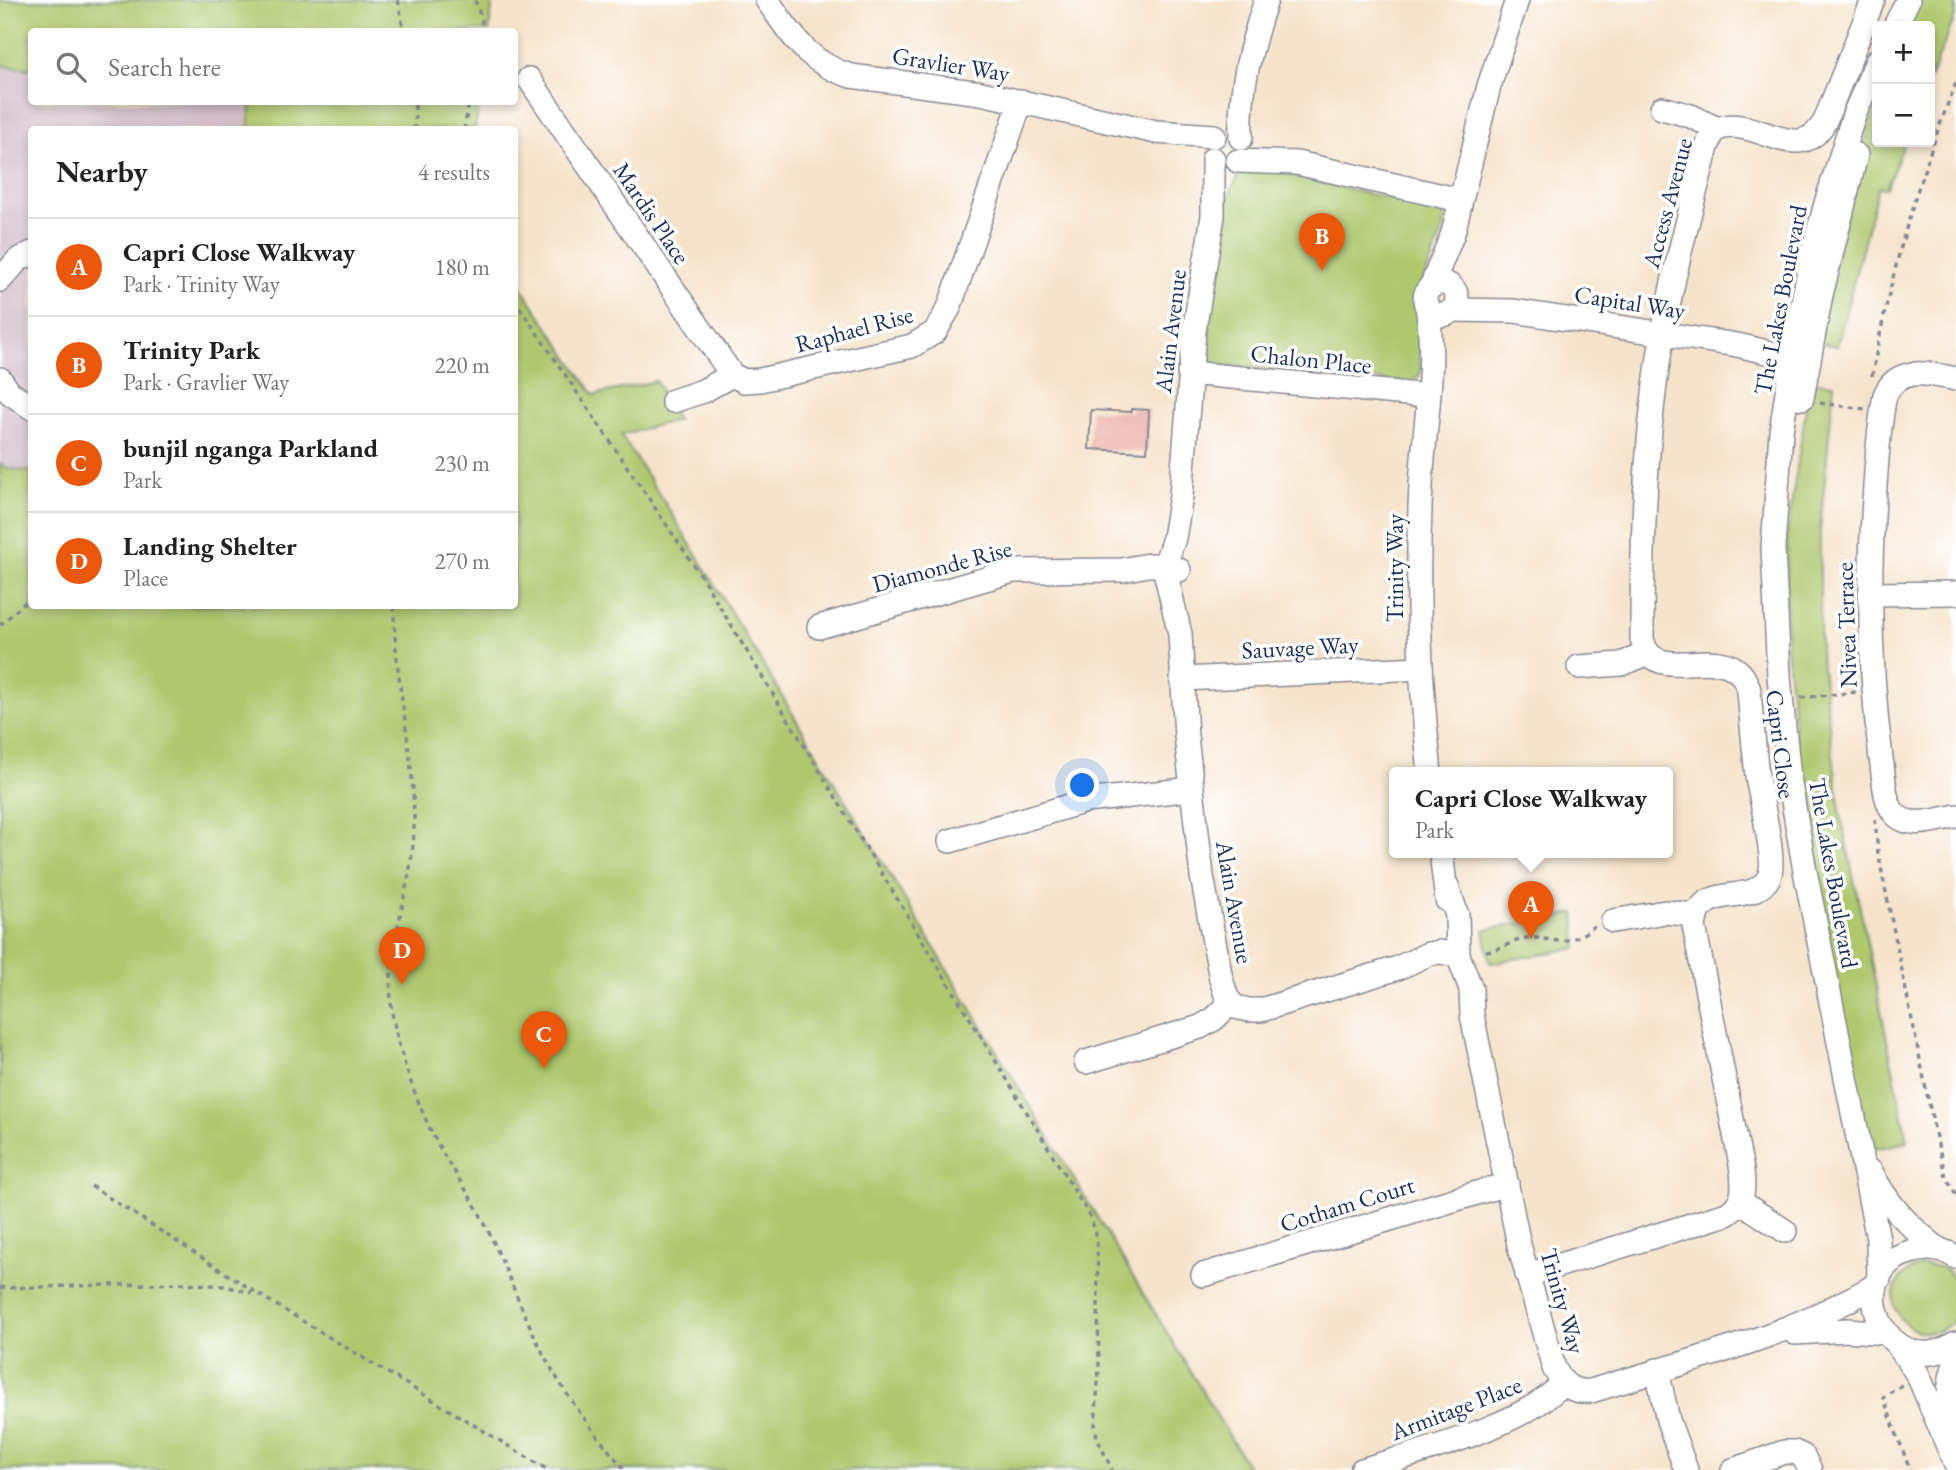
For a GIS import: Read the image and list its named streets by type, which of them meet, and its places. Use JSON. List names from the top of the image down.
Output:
{
  "streets": {
    "street": [
      "Gravlier Way",
      "Access Avenue",
      "Mardis Place",
      "The Lakes Boulevard",
      "Capital Way",
      "Raphael Rise",
      "Alain Avenue",
      "Chalon Place",
      "Diamonde Rise",
      "Trinity Way",
      "Nivea Terrace",
      "Sauvage Way",
      "Capri Close",
      "Cotham Court",
      "Armitage Place"
    ]
  },
  "crossings": [
    ["Gravlier Way", "Raphael Rise"],
    ["Gravlier Way", "Alain Avenue"],
    ["Access Avenue", "Capital Way"],
    ["Mardis Place", "Raphael Rise"],
    ["The Lakes Boulevard", "Capital Way"],
    ["The Lakes Boulevard", "Trinity Way"],
    ["Capital Way", "Trinity Way"],
    ["Alain Avenue", "Chalon Place"],
    ["Alain Avenue", "Diamonde Rise"],
    ["Alain Avenue", "Sauvage Way"],
    ["Chalon Place", "Trinity Way"],
    ["Trinity Way", "Sauvage Way"],
    ["Trinity Way", "Cotham Court"],
    ["Trinity Way", "Armitage Place"]
  ],
  "page": {
    "map_buttons": ["+", "−"],
    "search": "Search here",
    "heading": ["Nearby", "4 results"],
    "pins": [
      "B",
      "A",
      "D",
      "C"
    ],
    "list": [
      {
        "mark": "A",
        "name": "Capri Close Walkway",
        "note": "Park · Trinity Way",
        "value": "180 m"
      },
      {
        "mark": "B",
        "name": "Trinity Park",
        "note": "Park · Gravlier Way",
        "value": "220 m"
      },
      {
        "mark": "C",
        "name": "bunjil nganga Parkland",
        "note": "Park",
        "value": "230 m"
      },
      {
        "mark": "D",
        "name": "Landing Shelter",
        "note": "Place",
        "value": "270 m"
      }
    ],
    "popup": ["Capri Close Walkway", "Park"]
  }
}
